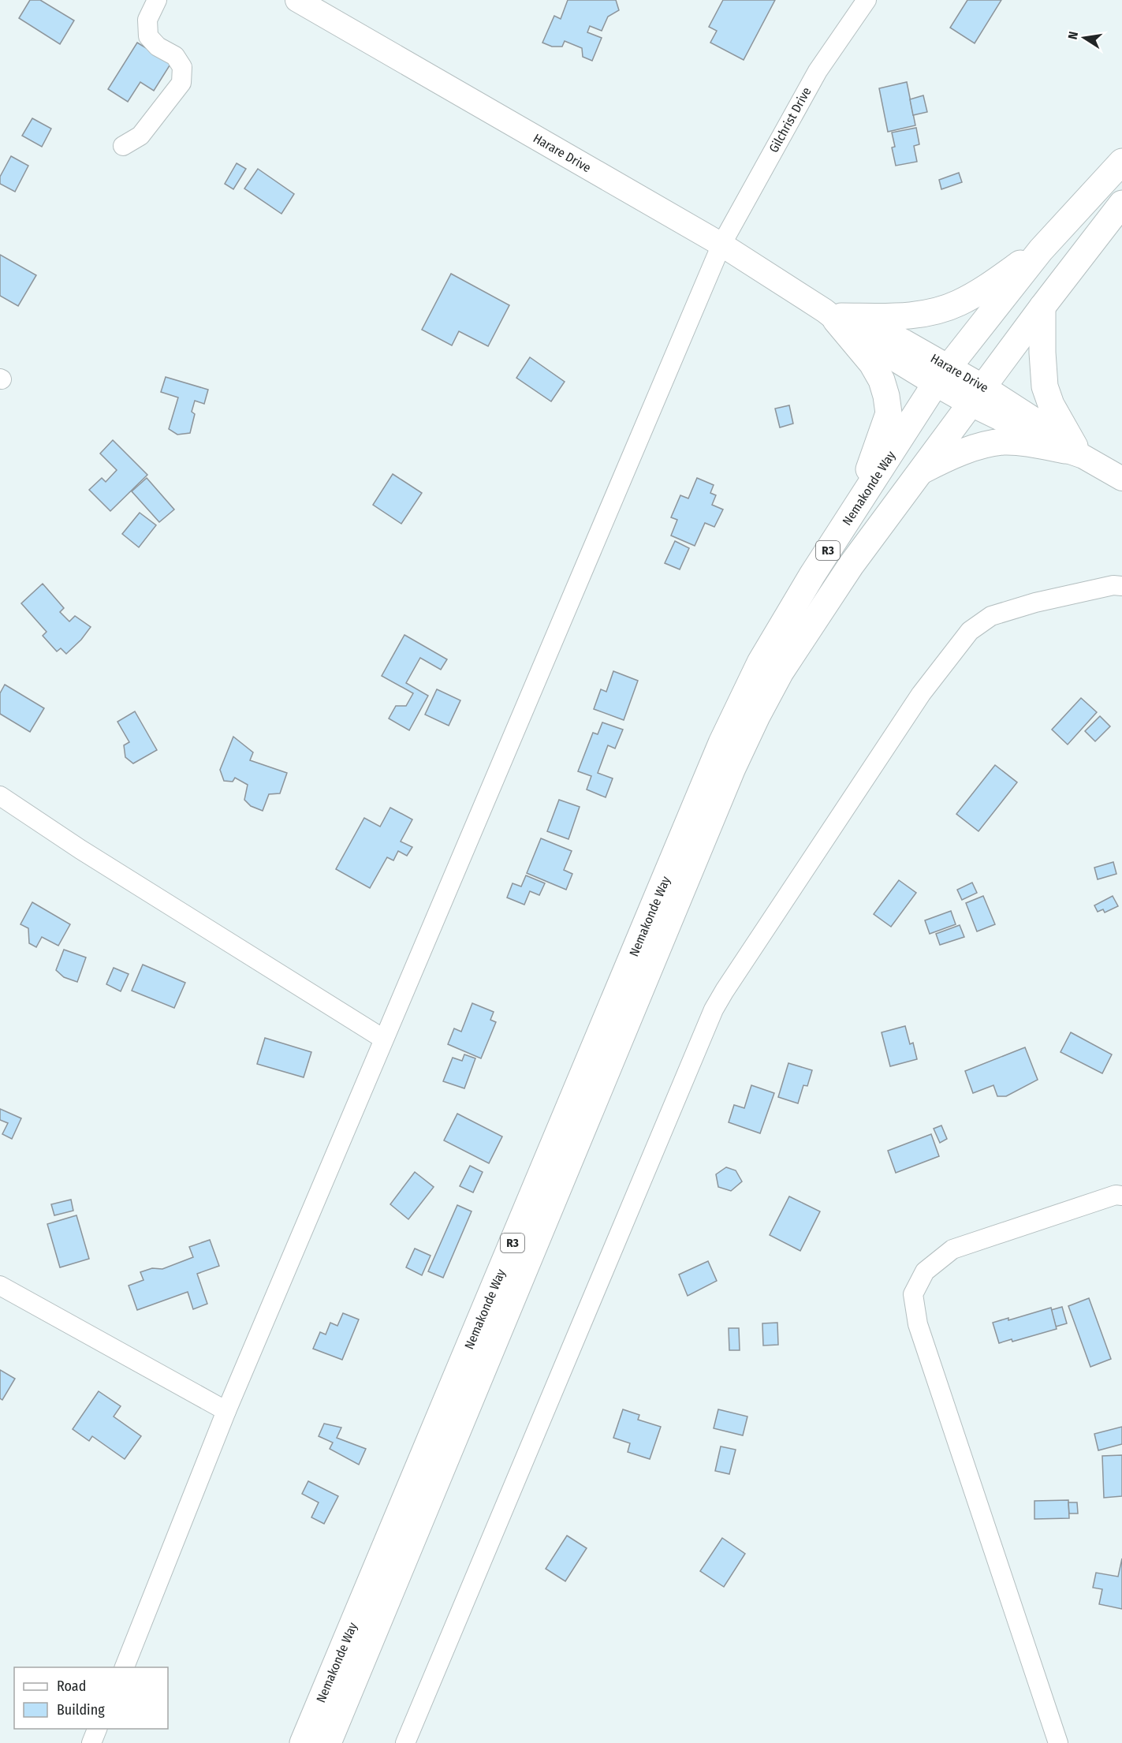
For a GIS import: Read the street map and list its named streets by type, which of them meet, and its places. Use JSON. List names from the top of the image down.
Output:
{
  "streets": {
    "highway": ["Nemakonde Way", "R3"],
    "main road": ["Harare Drive"],
    "street": ["Gilchrist Drive"]
  },
  "crossings": [
    ["Gilchrist Drive", "Harare Drive"],
    ["Harare Drive", "Nemakonde Way"]
  ],
  "legend": ["Road", "Building"],
  "north": "left"
}
